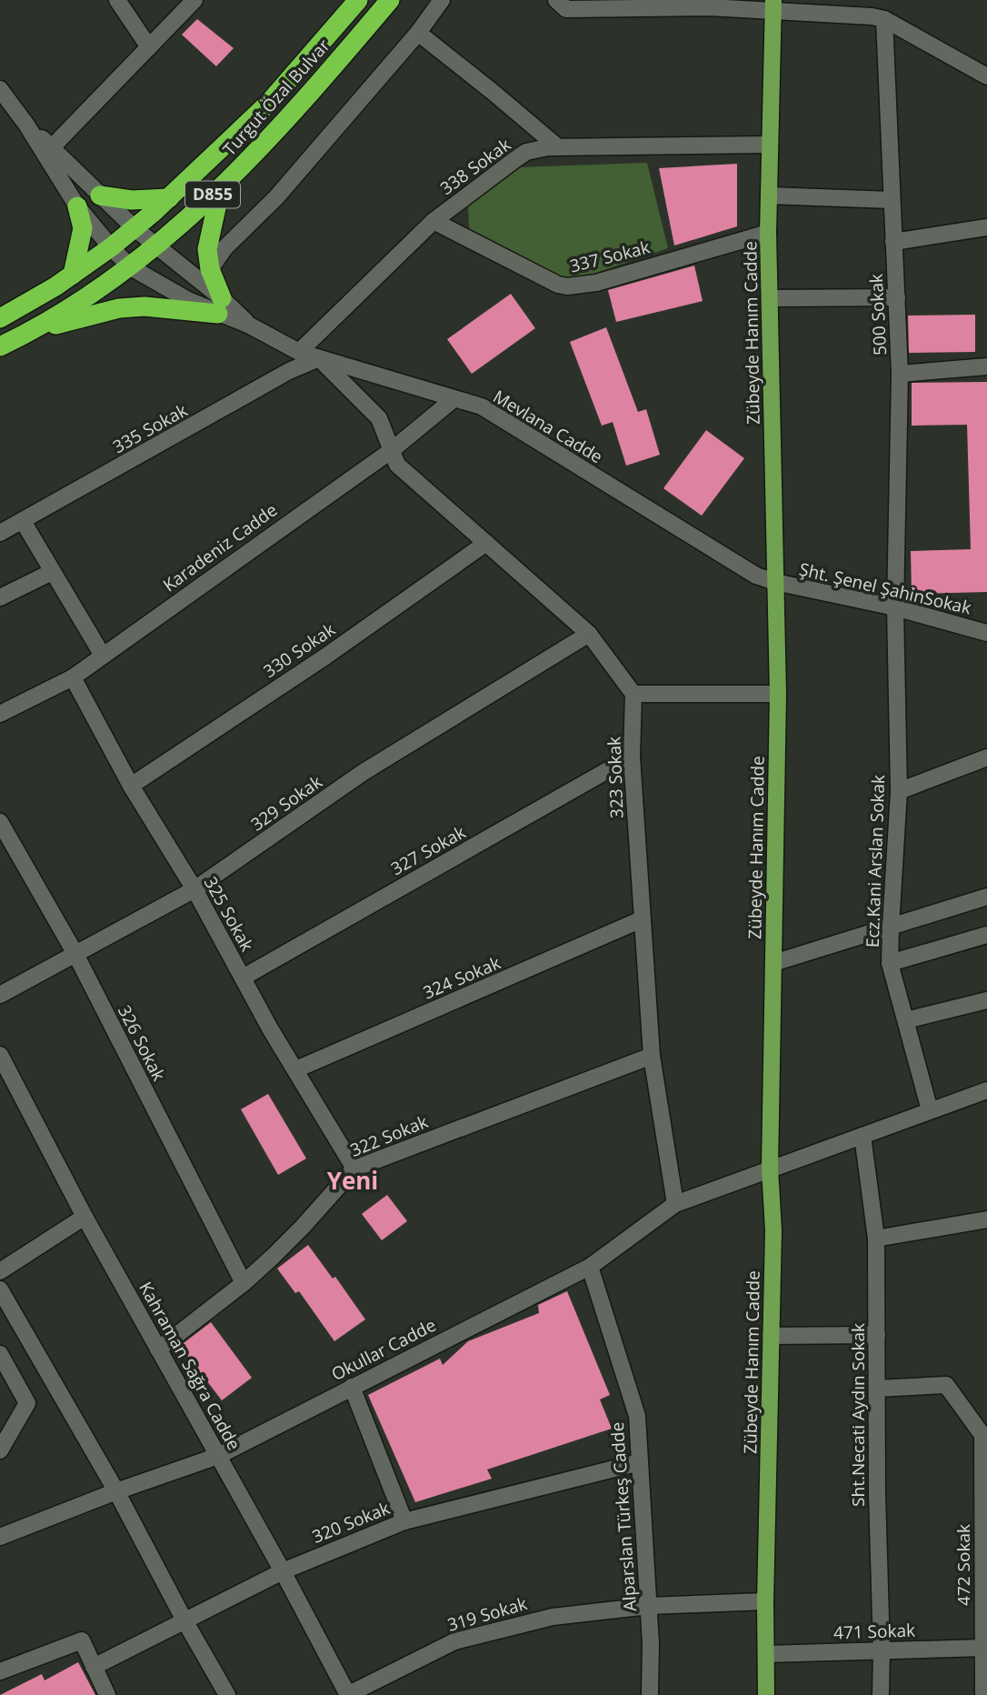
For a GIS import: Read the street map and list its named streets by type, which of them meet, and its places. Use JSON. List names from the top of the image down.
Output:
{
  "streets": {
    "highway": ["Turgut Özal Bulvar", "D855"],
    "main road": ["Zübeyde Hanım Cadde"],
    "street": [
      "338 Sokak",
      "337 Sokak",
      "500 Sokak",
      "Mevlana Cadde",
      "335 Sokak",
      "Karadeniz Cadde",
      "Şht. Şenel ŞahinSokak",
      "330 Sokak",
      "323 Sokak",
      "329 Sokak",
      "327 Sokak",
      "Ecz.Kani Arslan Sokak",
      "325 Sokak",
      "324 Sokak",
      "326 Sokak",
      "322 Sokak",
      "Kahraman Sağra Cadde",
      "Sht.Necati Aydın Sokak",
      "Alparslan Türkeş Cadde",
      "320 Sokak",
      "472 Sokak",
      "319 Sokak",
      "471 Sokak"
    ]
  },
  "crossings": [
    ["Turgut Özal Bulvar", "Mevlana Cadde"],
    ["338 Sokak", "337 Sokak"],
    ["338 Sokak", "Zübeyde Hanım Cadde"],
    ["338 Sokak", "Mevlana Cadde"],
    ["337 Sokak", "Zübeyde Hanım Cadde"],
    ["500 Sokak", "Şht. Şenel ŞahinSokak"],
    ["500 Sokak", "Ecz.Kani Arslan Sokak"],
    ["Zübeyde Hanım Cadde", "Mevlana Cadde"],
    ["Zübeyde Hanım Cadde", "Şht. Şenel ŞahinSokak"],
    ["Zübeyde Hanım Cadde", "319 Sokak"],
    ["Zübeyde Hanım Cadde", "471 Sokak"],
    ["Mevlana Cadde", "335 Sokak"],
    ["Mevlana Cadde", "Karadeniz Cadde"],
    ["Mevlana Cadde", "Şht. Şenel ŞahinSokak"],
    ["Karadeniz Cadde", "325 Sokak"],
    ["Şht. Şenel ŞahinSokak", "Ecz.Kani Arslan Sokak"],
    ["330 Sokak", "325 Sokak"],
    ["323 Sokak", "327 Sokak"],
    ["323 Sokak", "324 Sokak"],
    ["323 Sokak", "322 Sokak"],
    ["329 Sokak", "325 Sokak"],
    ["329 Sokak", "326 Sokak"],
    ["327 Sokak", "325 Sokak"],
    ["325 Sokak", "324 Sokak"],
    ["325 Sokak", "322 Sokak"],
    ["326 Sokak", "322 Sokak"],
    ["322 Sokak", "Kahraman Sağra Cadde"],
    ["Kahraman Sağra Cadde", "320 Sokak"],
    ["Kahraman Sağra Cadde", "319 Sokak"],
    ["Sht.Necati Aydın Sokak", "471 Sokak"],
    ["Alparslan Türkeş Cadde", "320 Sokak"],
    ["Alparslan Türkeş Cadde", "319 Sokak"],
    ["472 Sokak", "471 Sokak"]
  ],
  "districts": ["Yeni"]
}
